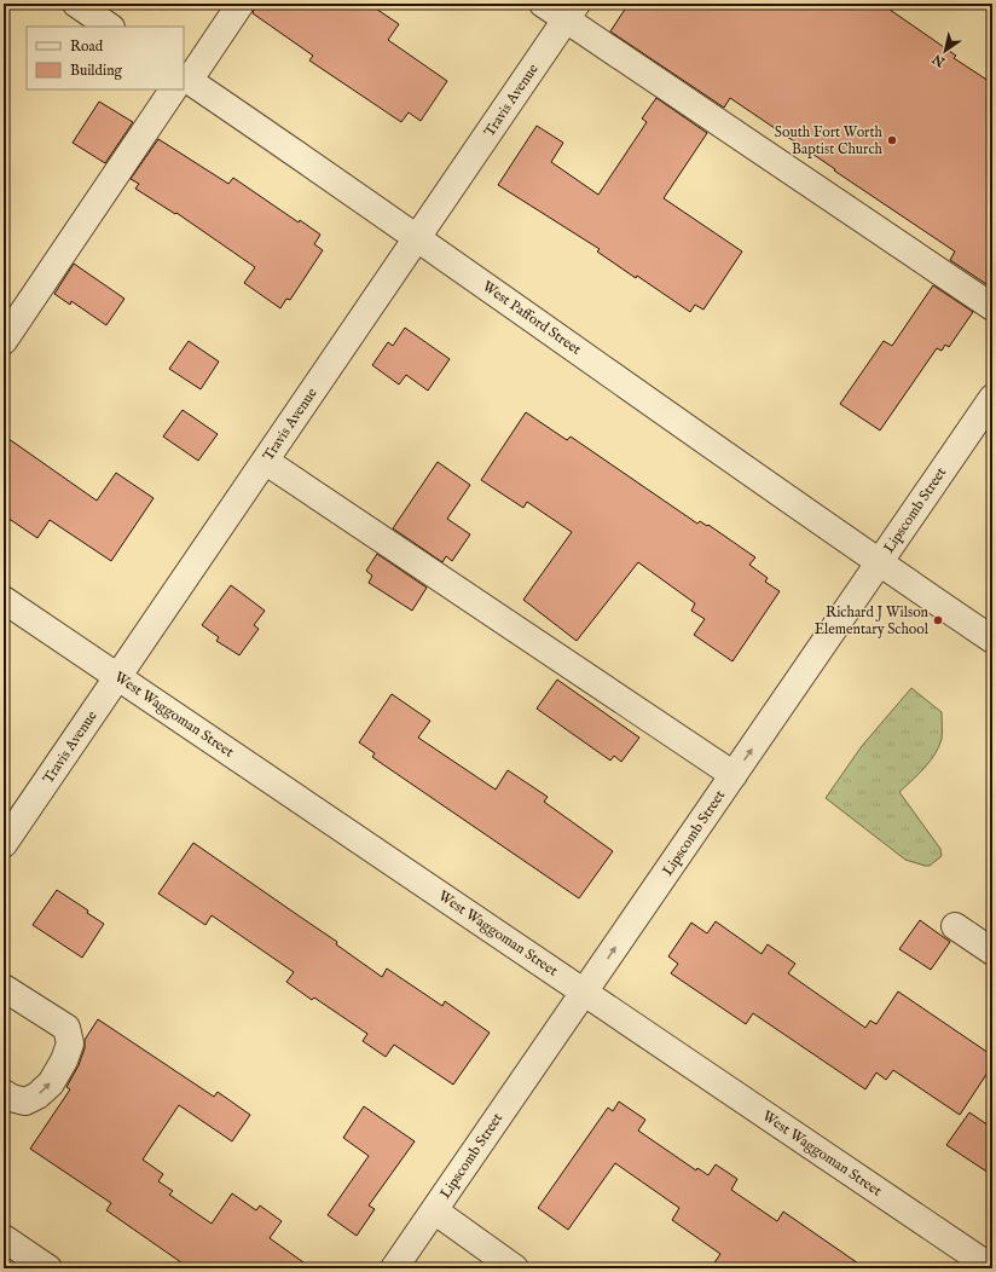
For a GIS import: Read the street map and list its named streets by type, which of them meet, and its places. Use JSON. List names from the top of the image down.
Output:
{
  "streets": {
    "street": [
      "Travis Avenue",
      "West Pafford Street",
      "Lipscomb Street",
      "West Waggoman Street"
    ]
  },
  "crossings": [
    ["Travis Avenue", "West Pafford Street"],
    ["Travis Avenue", "West Waggoman Street"],
    ["West Pafford Street", "Lipscomb Street"],
    ["Lipscomb Street", "West Waggoman Street"]
  ],
  "one_way": ["Lipscomb Street"],
  "places": ["South Fort Worth Baptist Church", "Richard J Wilson Elementary School"],
  "legend": ["Road", "Building"],
  "north": "bottom left"
}
